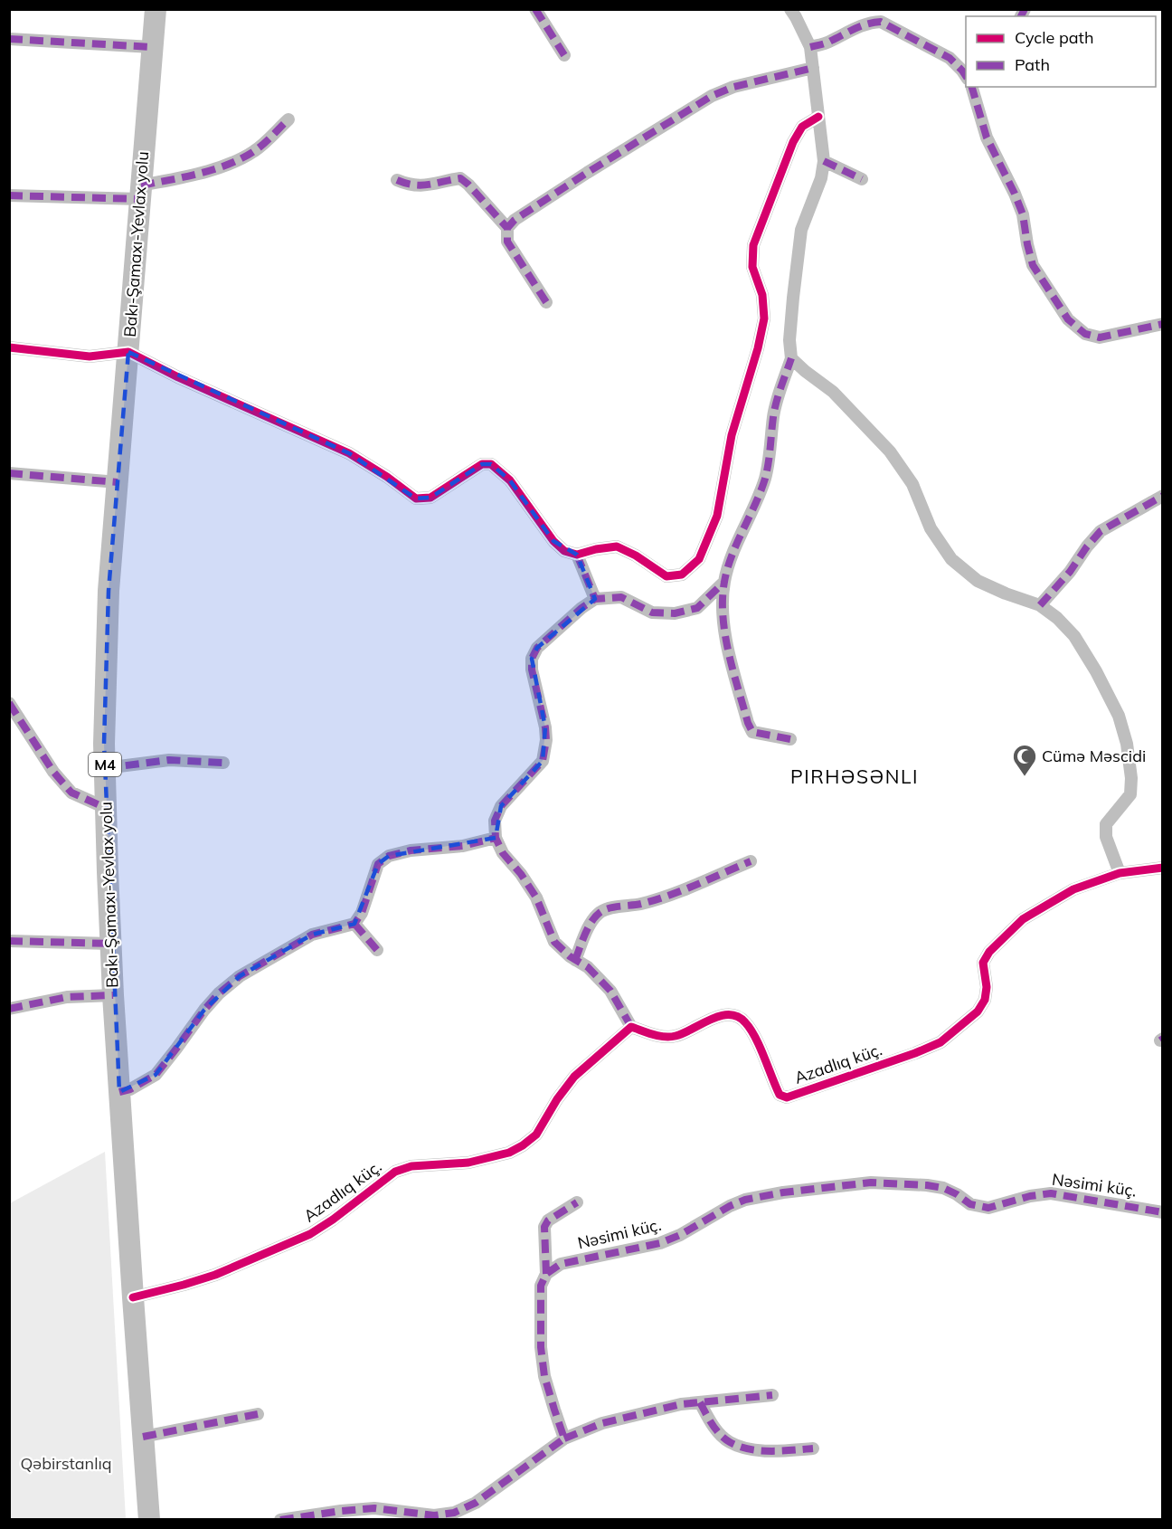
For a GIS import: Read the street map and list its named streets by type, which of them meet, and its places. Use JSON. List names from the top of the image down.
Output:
{
  "streets": {
    "highway": ["Bakı-Şamaxı-Yevlax yolu", "M4"],
    "street": ["Azadlıq küç.", "Nəsimi küç."]
  },
  "crossings": [
    ["Bakı-Şamaxı-Yevlax yolu", "Azadlıq küç."]
  ],
  "districts": ["PIRHƏSƏNLI"],
  "parks": ["Qəbirstanlıq"],
  "places": {
    "mosque": ["Cümə Məscidi"]
  },
  "legend": ["Cycle path", "Path"]
}
